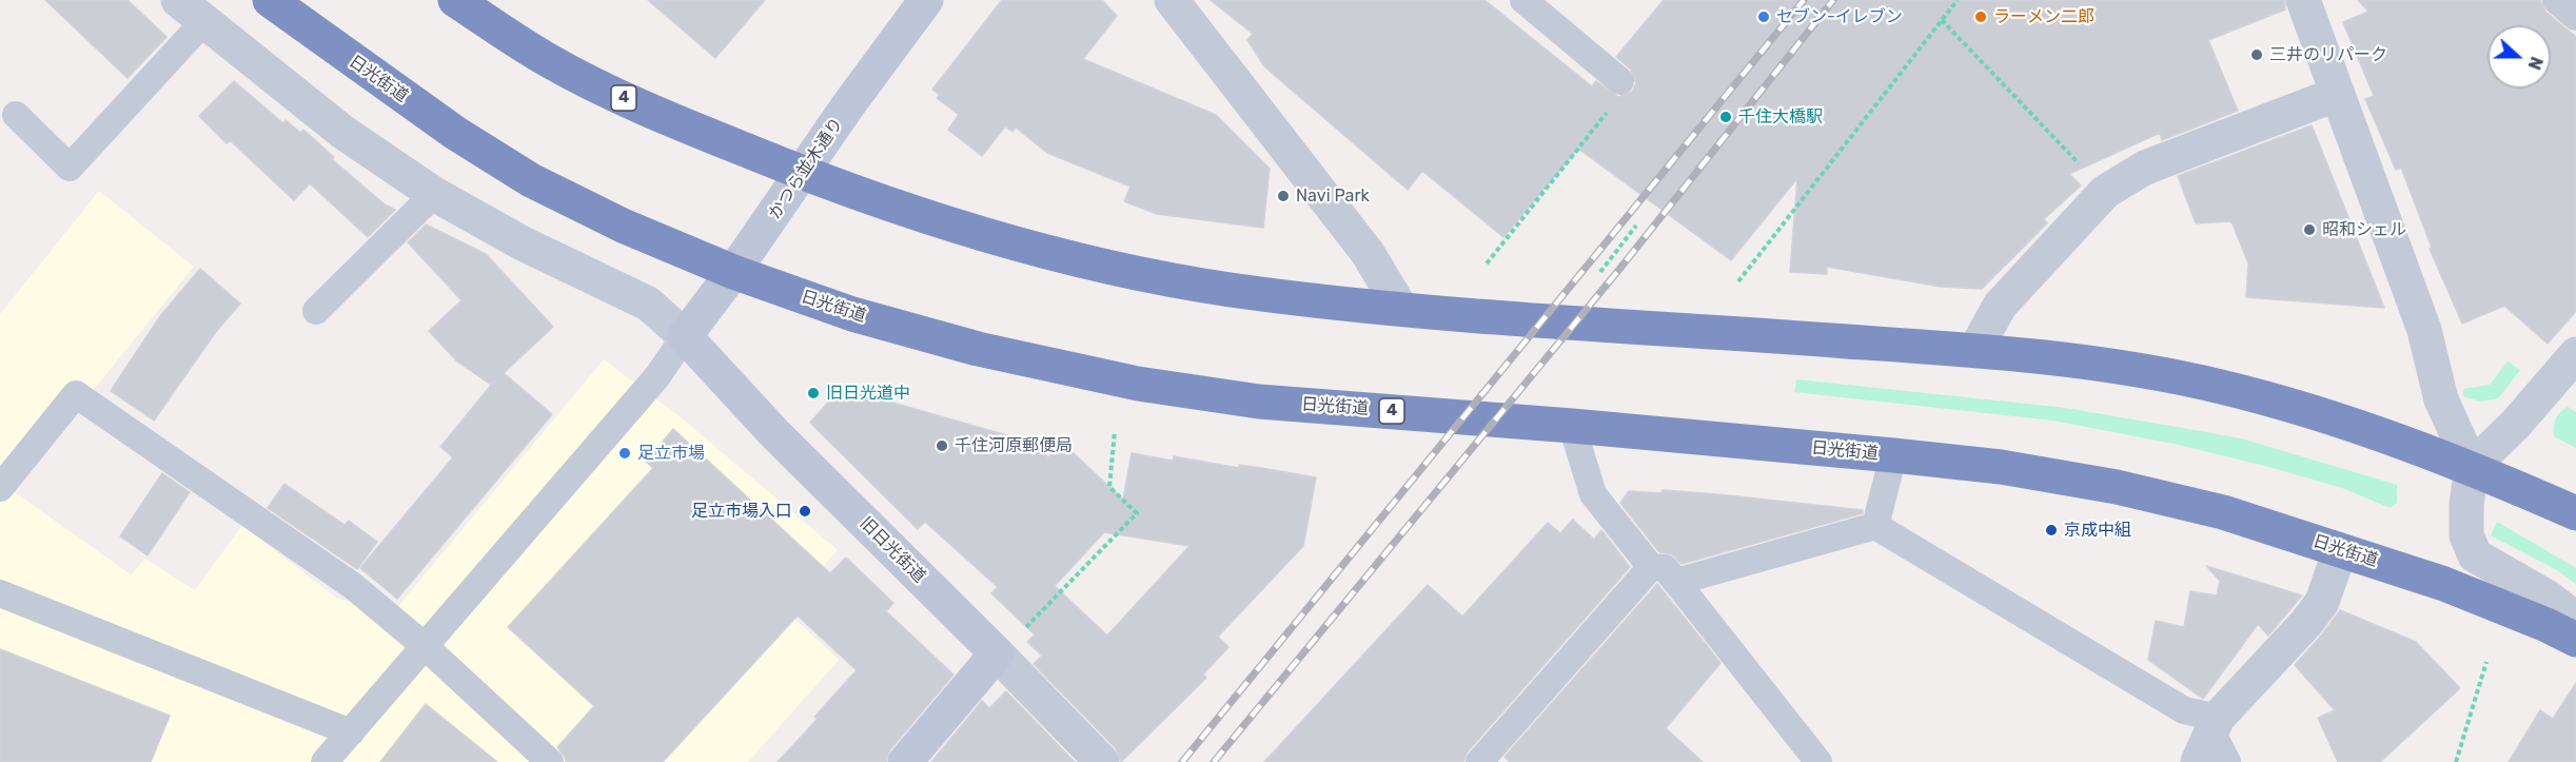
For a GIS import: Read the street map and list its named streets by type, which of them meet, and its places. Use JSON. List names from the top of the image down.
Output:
{
  "streets": {
    "highway": ["日光街道", "4"],
    "street": ["かつら並木通り", "旧日光街道"]
  },
  "crossings": [
    ["日光街道", "かつら並木通り"],
    ["4", "かつら並木通り"],
    ["かつら並木通り", "旧日光街道"]
  ],
  "places": [
    "セブン-イレブン",
    "ラーメン二郎",
    "三井のリパーク",
    "千住大橋駅",
    "Navi Park",
    "昭和シェル",
    "旧日光道中",
    "千住河原郵便局",
    "足立市場",
    "足立市場入口",
    "京成中組"
  ],
  "north": "right"
}
